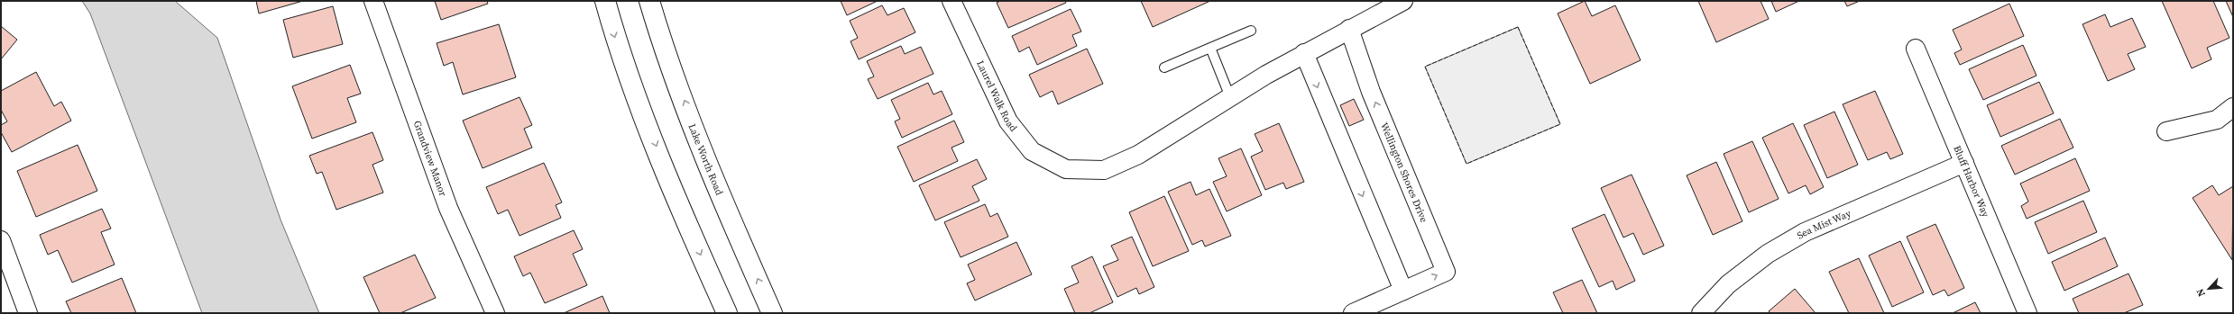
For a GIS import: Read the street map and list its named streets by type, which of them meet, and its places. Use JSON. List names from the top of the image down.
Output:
{
  "streets": {
    "street": [
      "Laurel Walk Road",
      "Grandview Manor",
      "Lake Worth Road",
      "Wellington Shores Drive",
      "Bluff Harbor Way",
      "Sea Mist Way"
    ]
  },
  "crossings": [
    ["Bluff Harbor Way", "Sea Mist Way"]
  ],
  "north": "bottom left"
}
